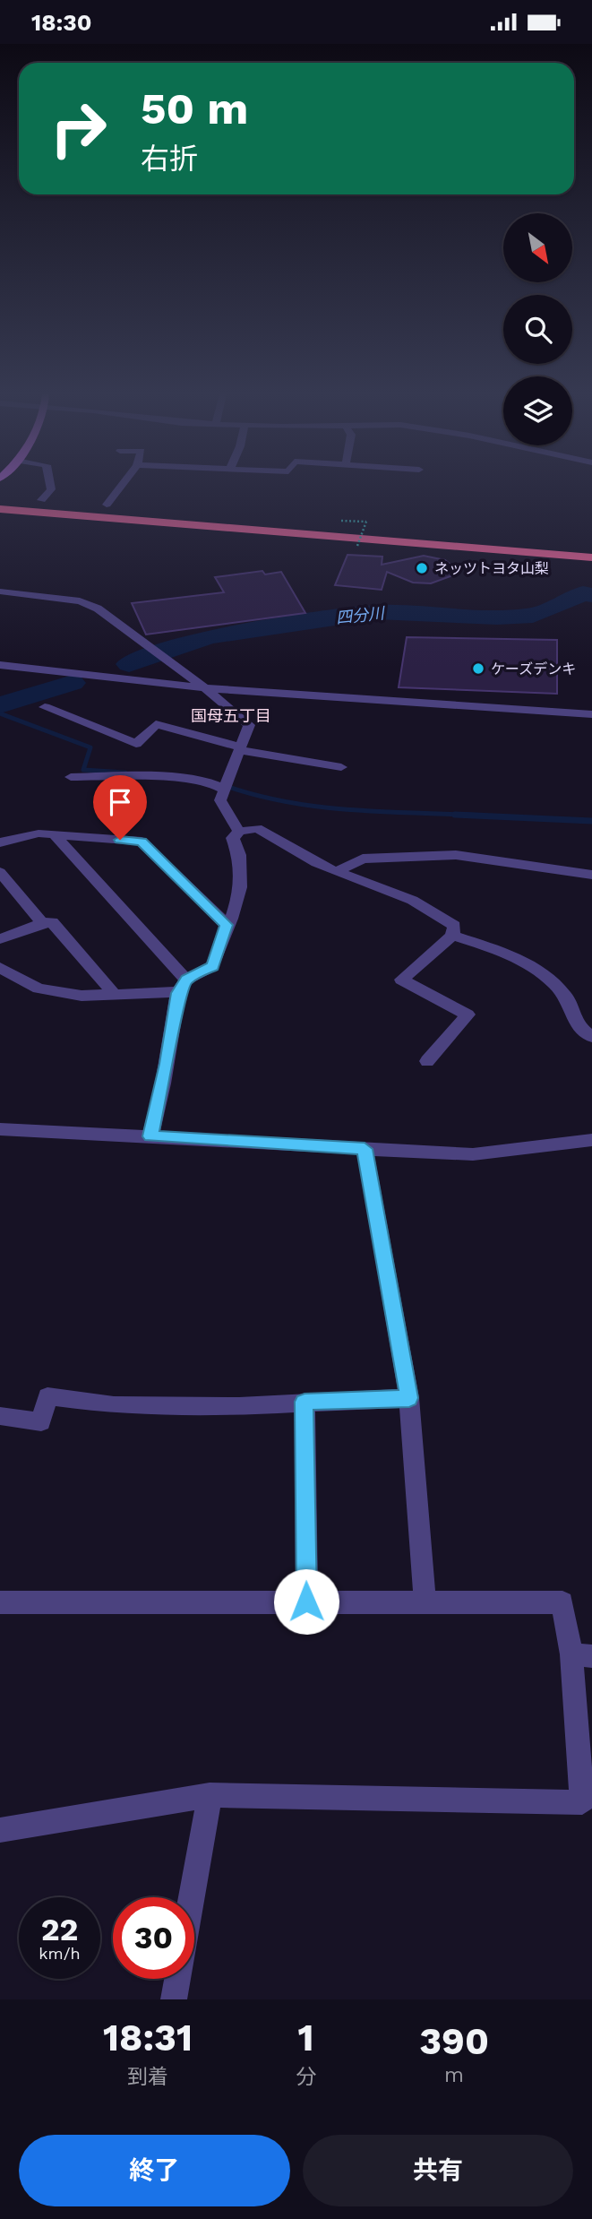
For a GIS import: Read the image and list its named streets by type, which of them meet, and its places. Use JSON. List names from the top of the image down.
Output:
{
  "districts": ["国母五丁目"],
  "water": ["四分川"],
  "places": ["ネッツトヨタ山梨", "ケーズデンキ"],
  "north": "bottom right",
  "page": {
    "status": "18:30",
    "turn": ["50 m", "右折"],
    "speed": "22 km/h",
    "limit": "30",
    "eta": [
      "18:31",
      "到着",
      "1",
      "分",
      "390",
      "m"
    ],
    "buttons": ["終了", "共有"]
  }
}
